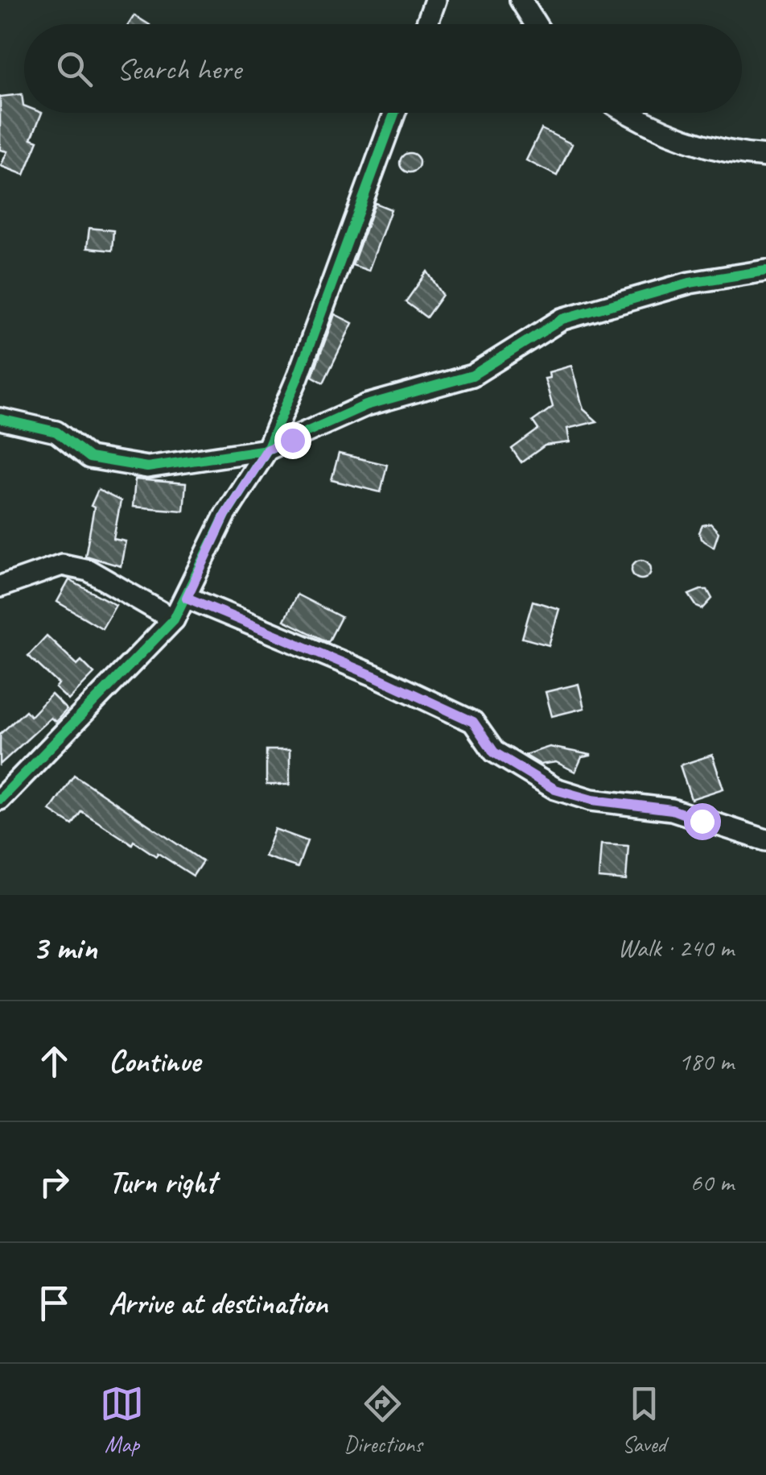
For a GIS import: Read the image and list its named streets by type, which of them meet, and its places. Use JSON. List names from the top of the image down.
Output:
{
  "page": {
    "search": "Search here",
    "heading": ["3 min", "Walk · 240 m"],
    "list": [
      ["Continue", "180 m"],
      ["Turn right", "60 m"],
      "Arrive at destination"
    ],
    "nav": ["Map", "Directions", "Saved"]
  }
}
